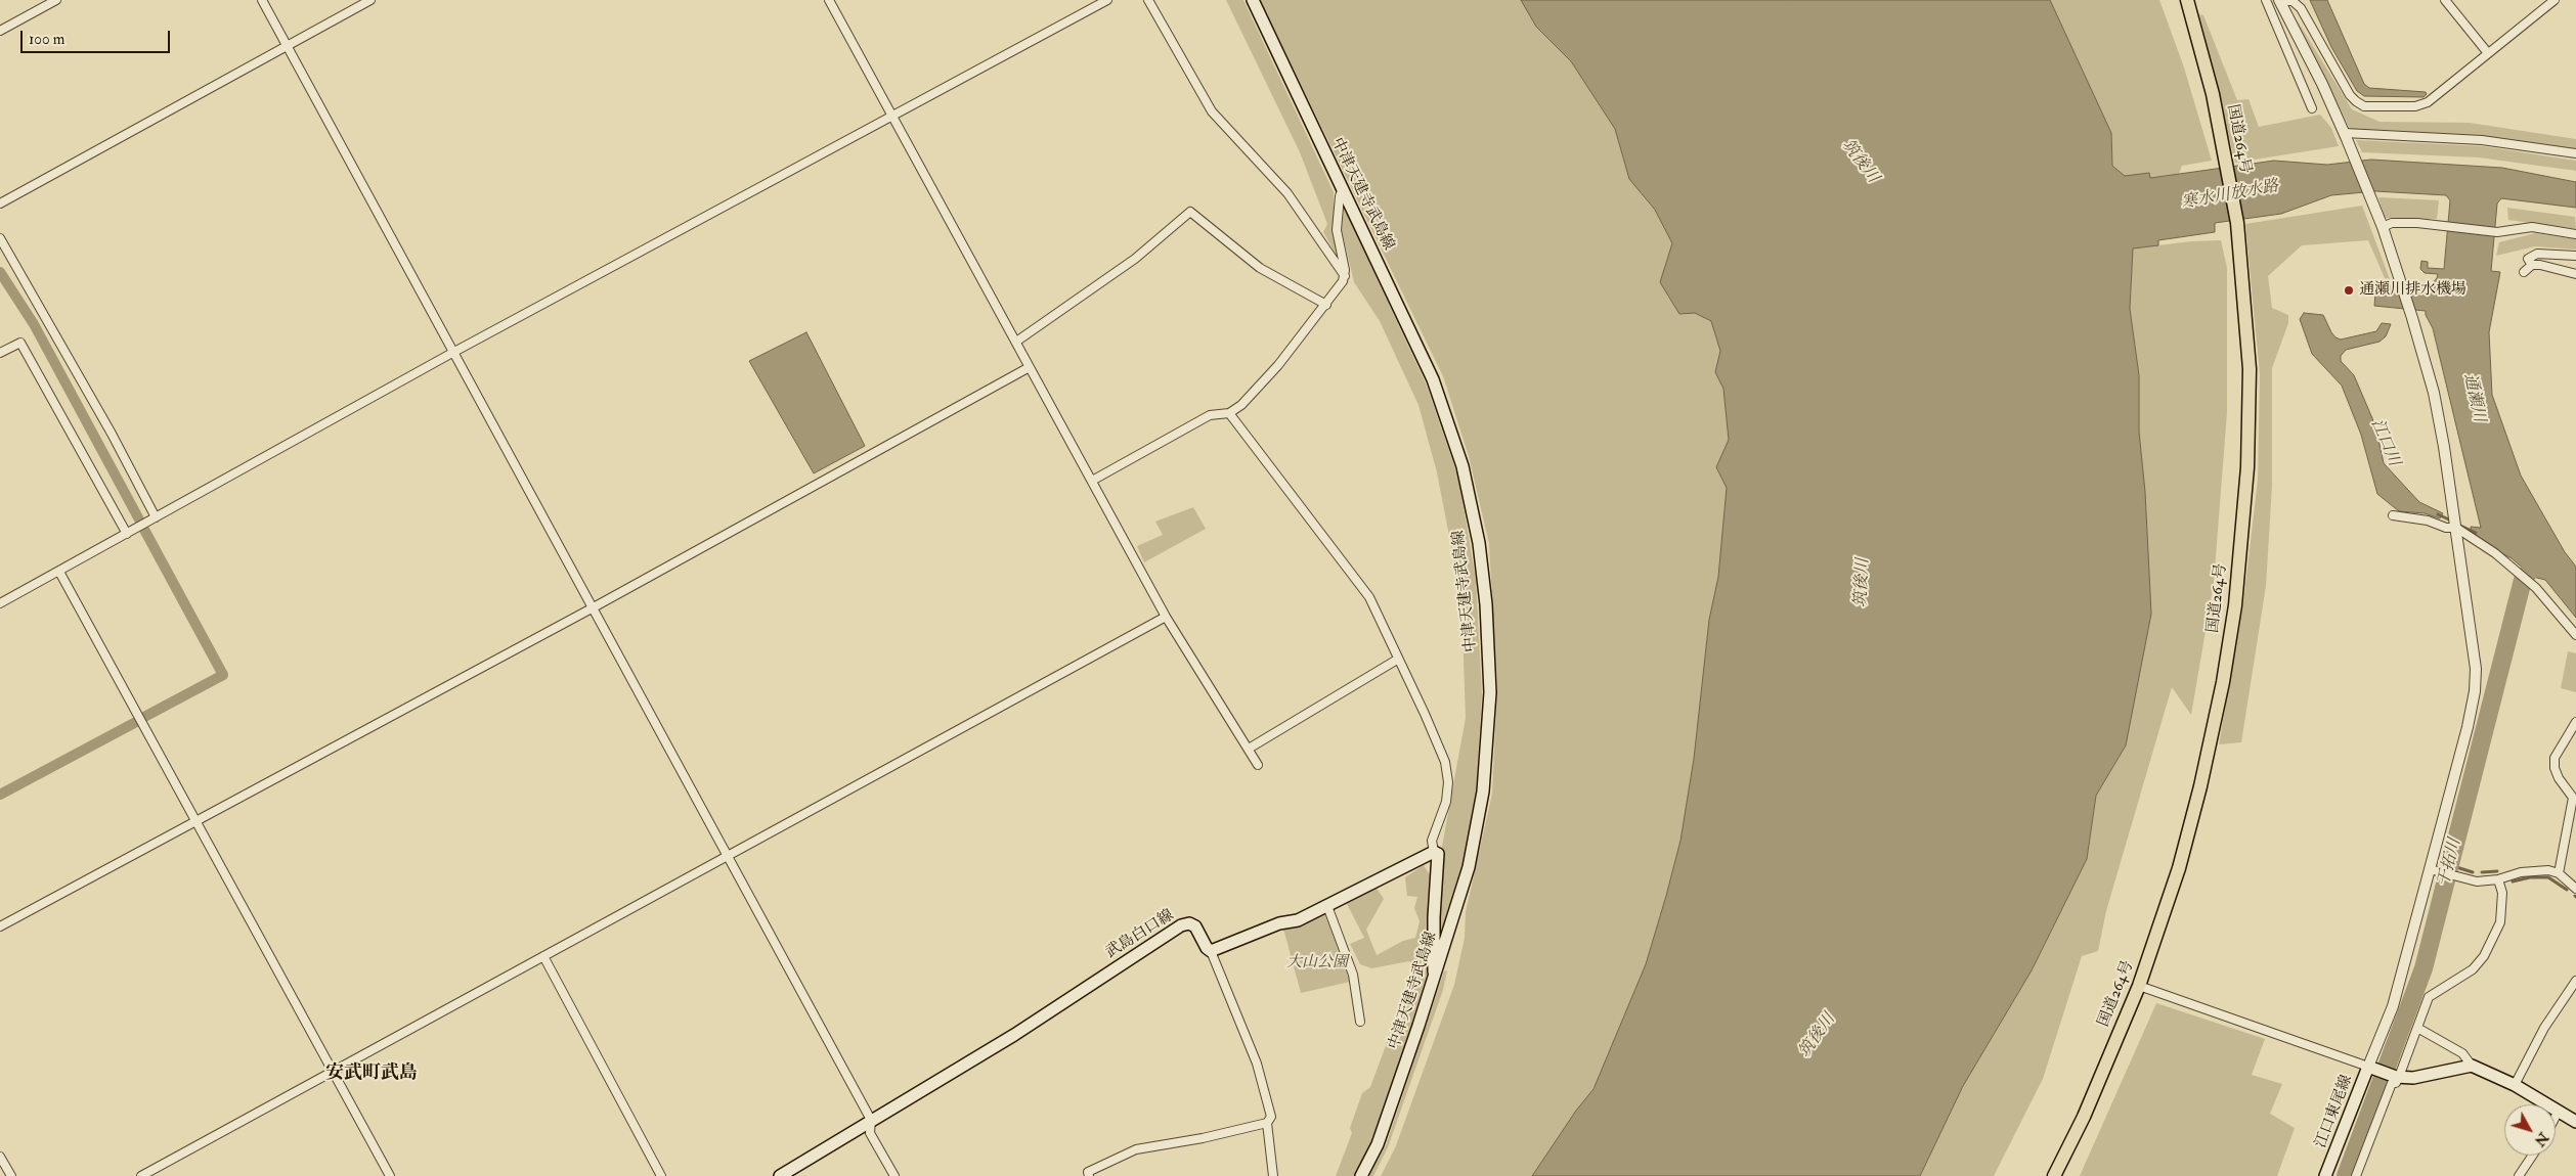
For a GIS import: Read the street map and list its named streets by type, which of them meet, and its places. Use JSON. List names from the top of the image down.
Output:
{
  "streets": {
    "highway": ["国道264号"],
    "main road": ["中津天建寺武島線", "武島白口線", "江口東尾線"]
  },
  "districts": ["安武町武島"],
  "water": [
    "筑後川",
    "寒水川放水路",
    "通瀬川",
    "江口川",
    "干拓川"
  ],
  "parks": ["大山公園"],
  "places": ["通瀬川排水機場"],
  "scale_bar": "100 m",
  "north": "bottom right"
}
